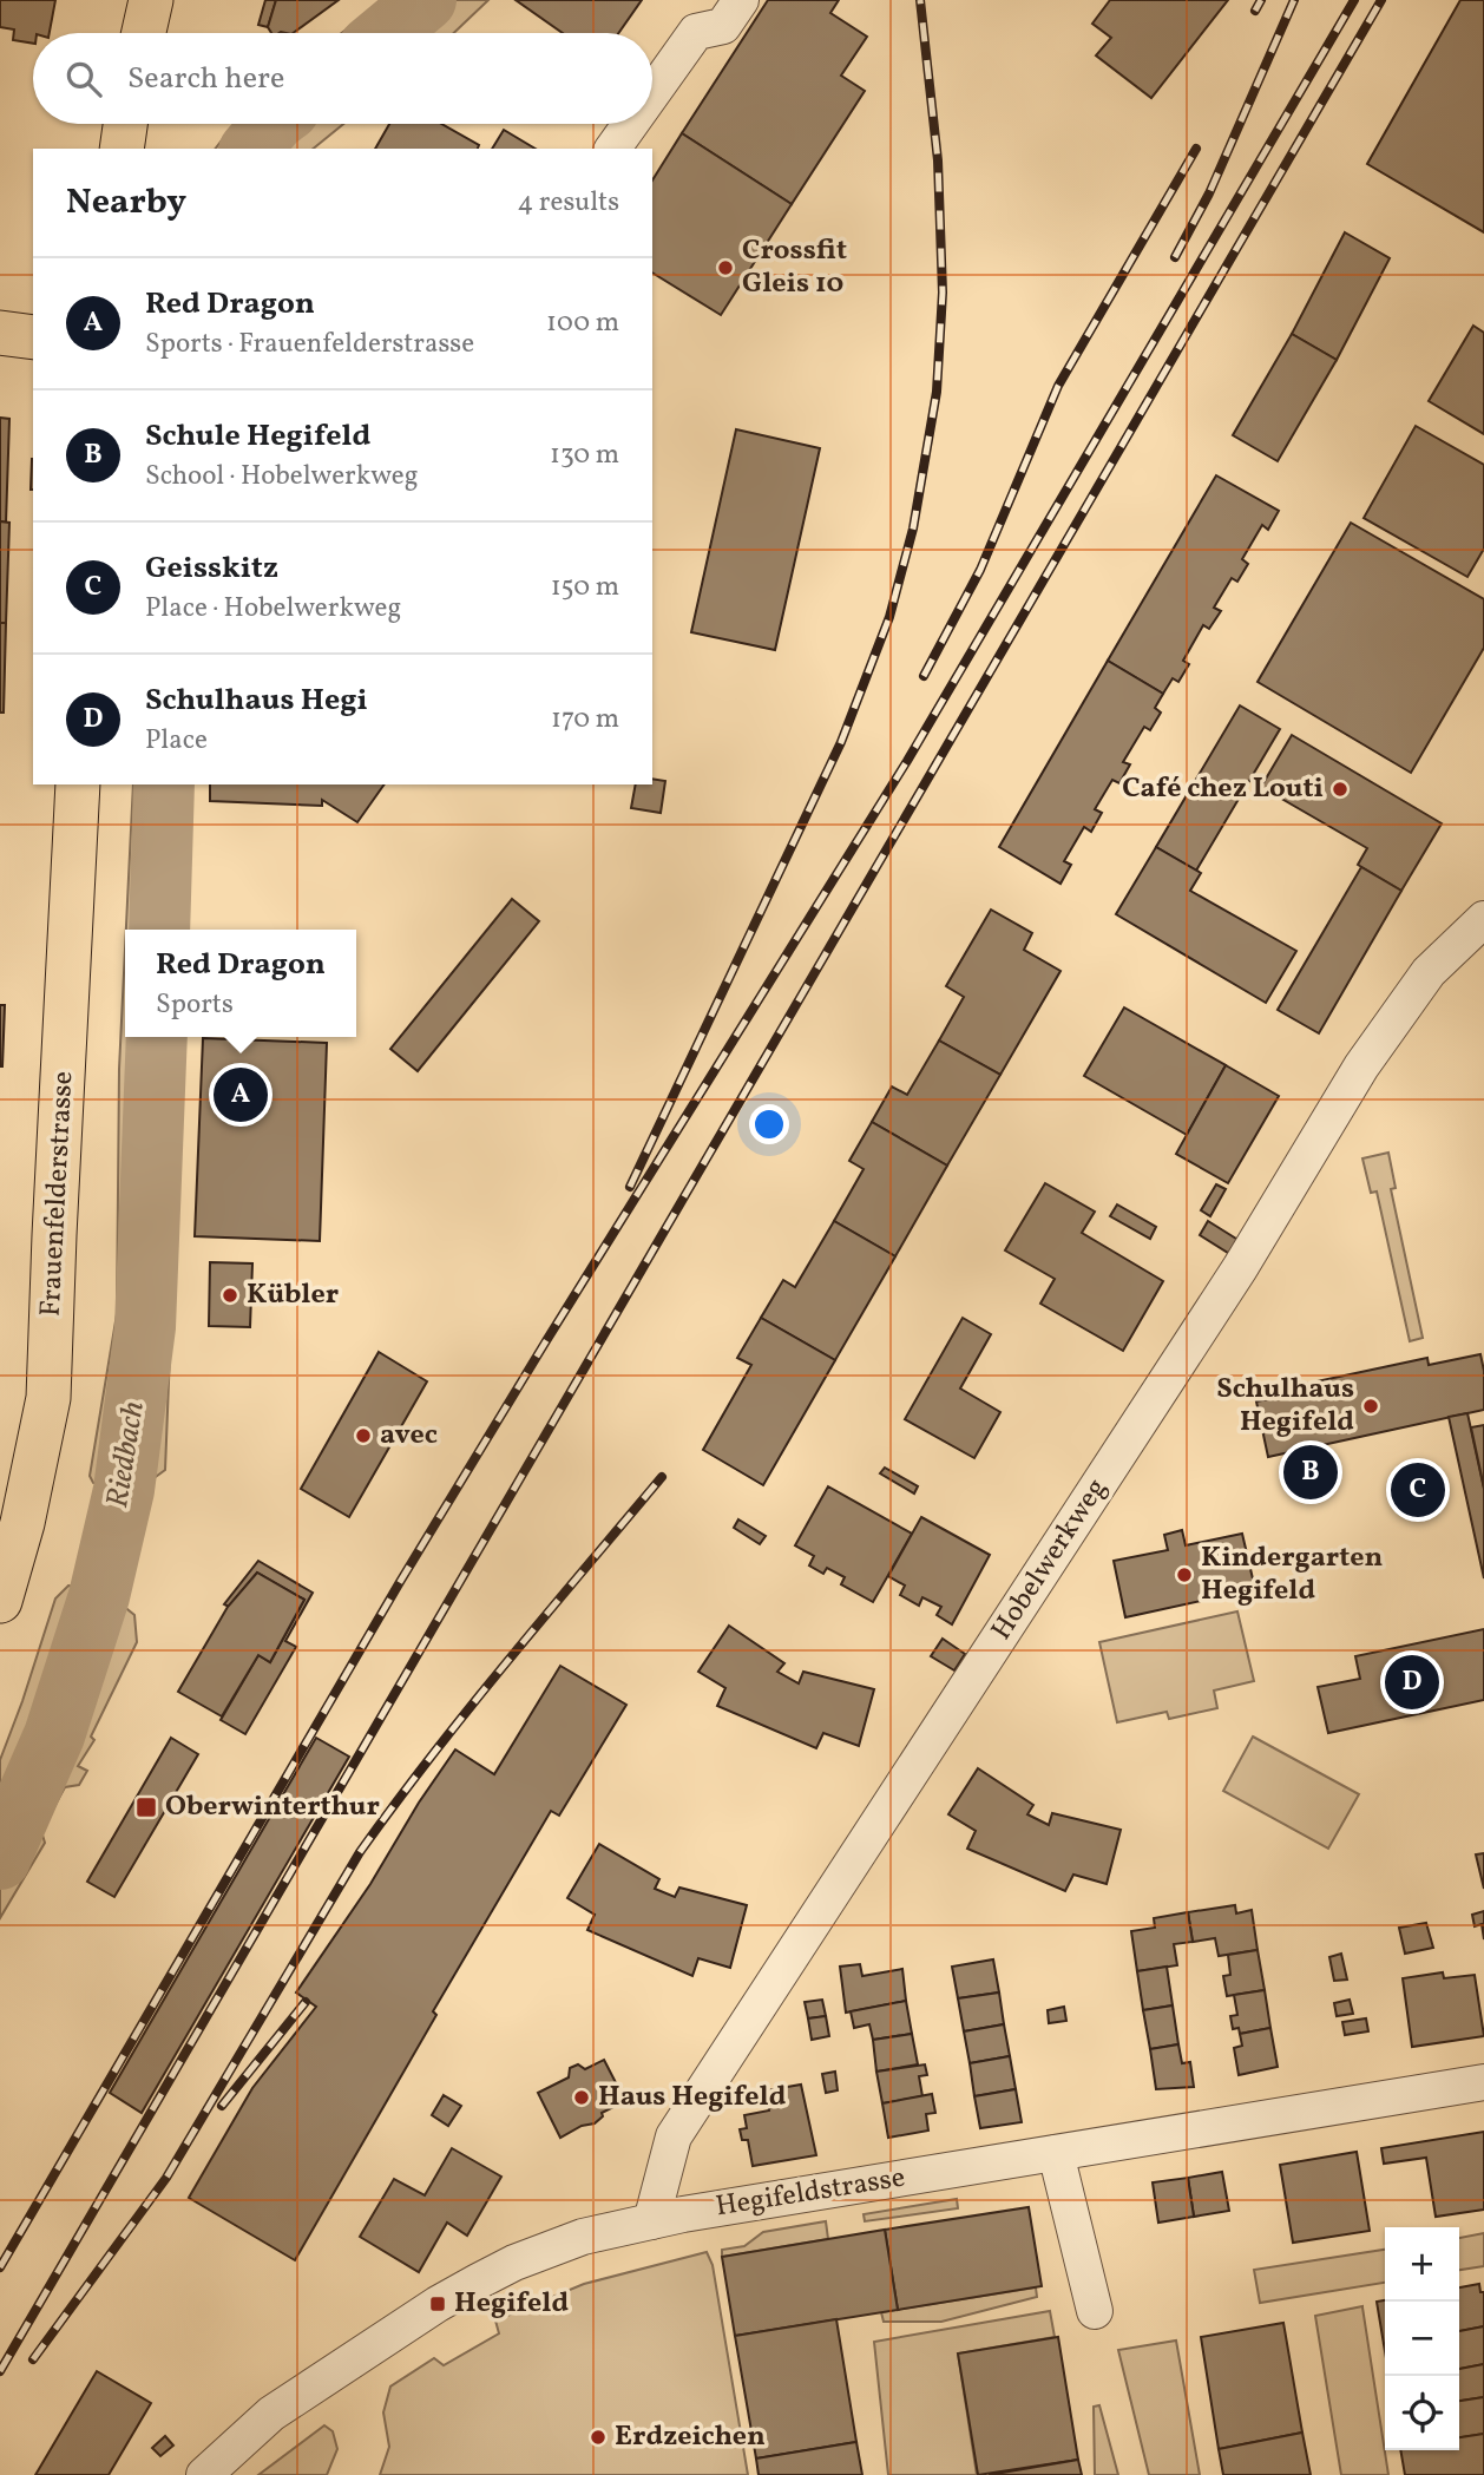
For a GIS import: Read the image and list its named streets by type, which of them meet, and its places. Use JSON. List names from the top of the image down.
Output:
{
  "streets": {
    "main road": ["Frauenfelderstrasse"],
    "street": ["Hobelwerkweg", "Hegifeldstrasse"]
  },
  "crossings": [
    ["Hobelwerkweg", "Hegifeldstrasse"]
  ],
  "water": ["Riedbach"],
  "places": {
    "other": [
      "Crossfit Gleis 10",
      "Café chez Louti",
      "Kübler",
      "Schulhaus Hegifeld",
      "avec",
      "Kindergarten Hegifeld",
      "Haus Hegifeld",
      "Erdzeichen"
    ],
    "transit": ["Oberwinterthur", "Hegifeld"]
  },
  "page": {
    "search": "Search here",
    "heading": ["Nearby", "4 results"],
    "list": [
      {
        "mark": "A",
        "name": "Red Dragon",
        "note": "Sports · Frauenfelderstrasse",
        "value": "100 m"
      },
      {
        "mark": "B",
        "name": "Schule Hegifeld",
        "note": "School · Hobelwerkweg",
        "value": "130 m"
      },
      {
        "mark": "C",
        "name": "Geisskitz",
        "note": "Place · Hobelwerkweg",
        "value": "150 m"
      },
      {
        "mark": "D",
        "name": "Schulhaus Hegi",
        "note": "Place",
        "value": "170 m"
      }
    ],
    "popup": ["Red Dragon", "Sports"],
    "pins": [
      "A",
      "B",
      "C",
      "D"
    ],
    "map_buttons": ["+", "−"]
  }
}
